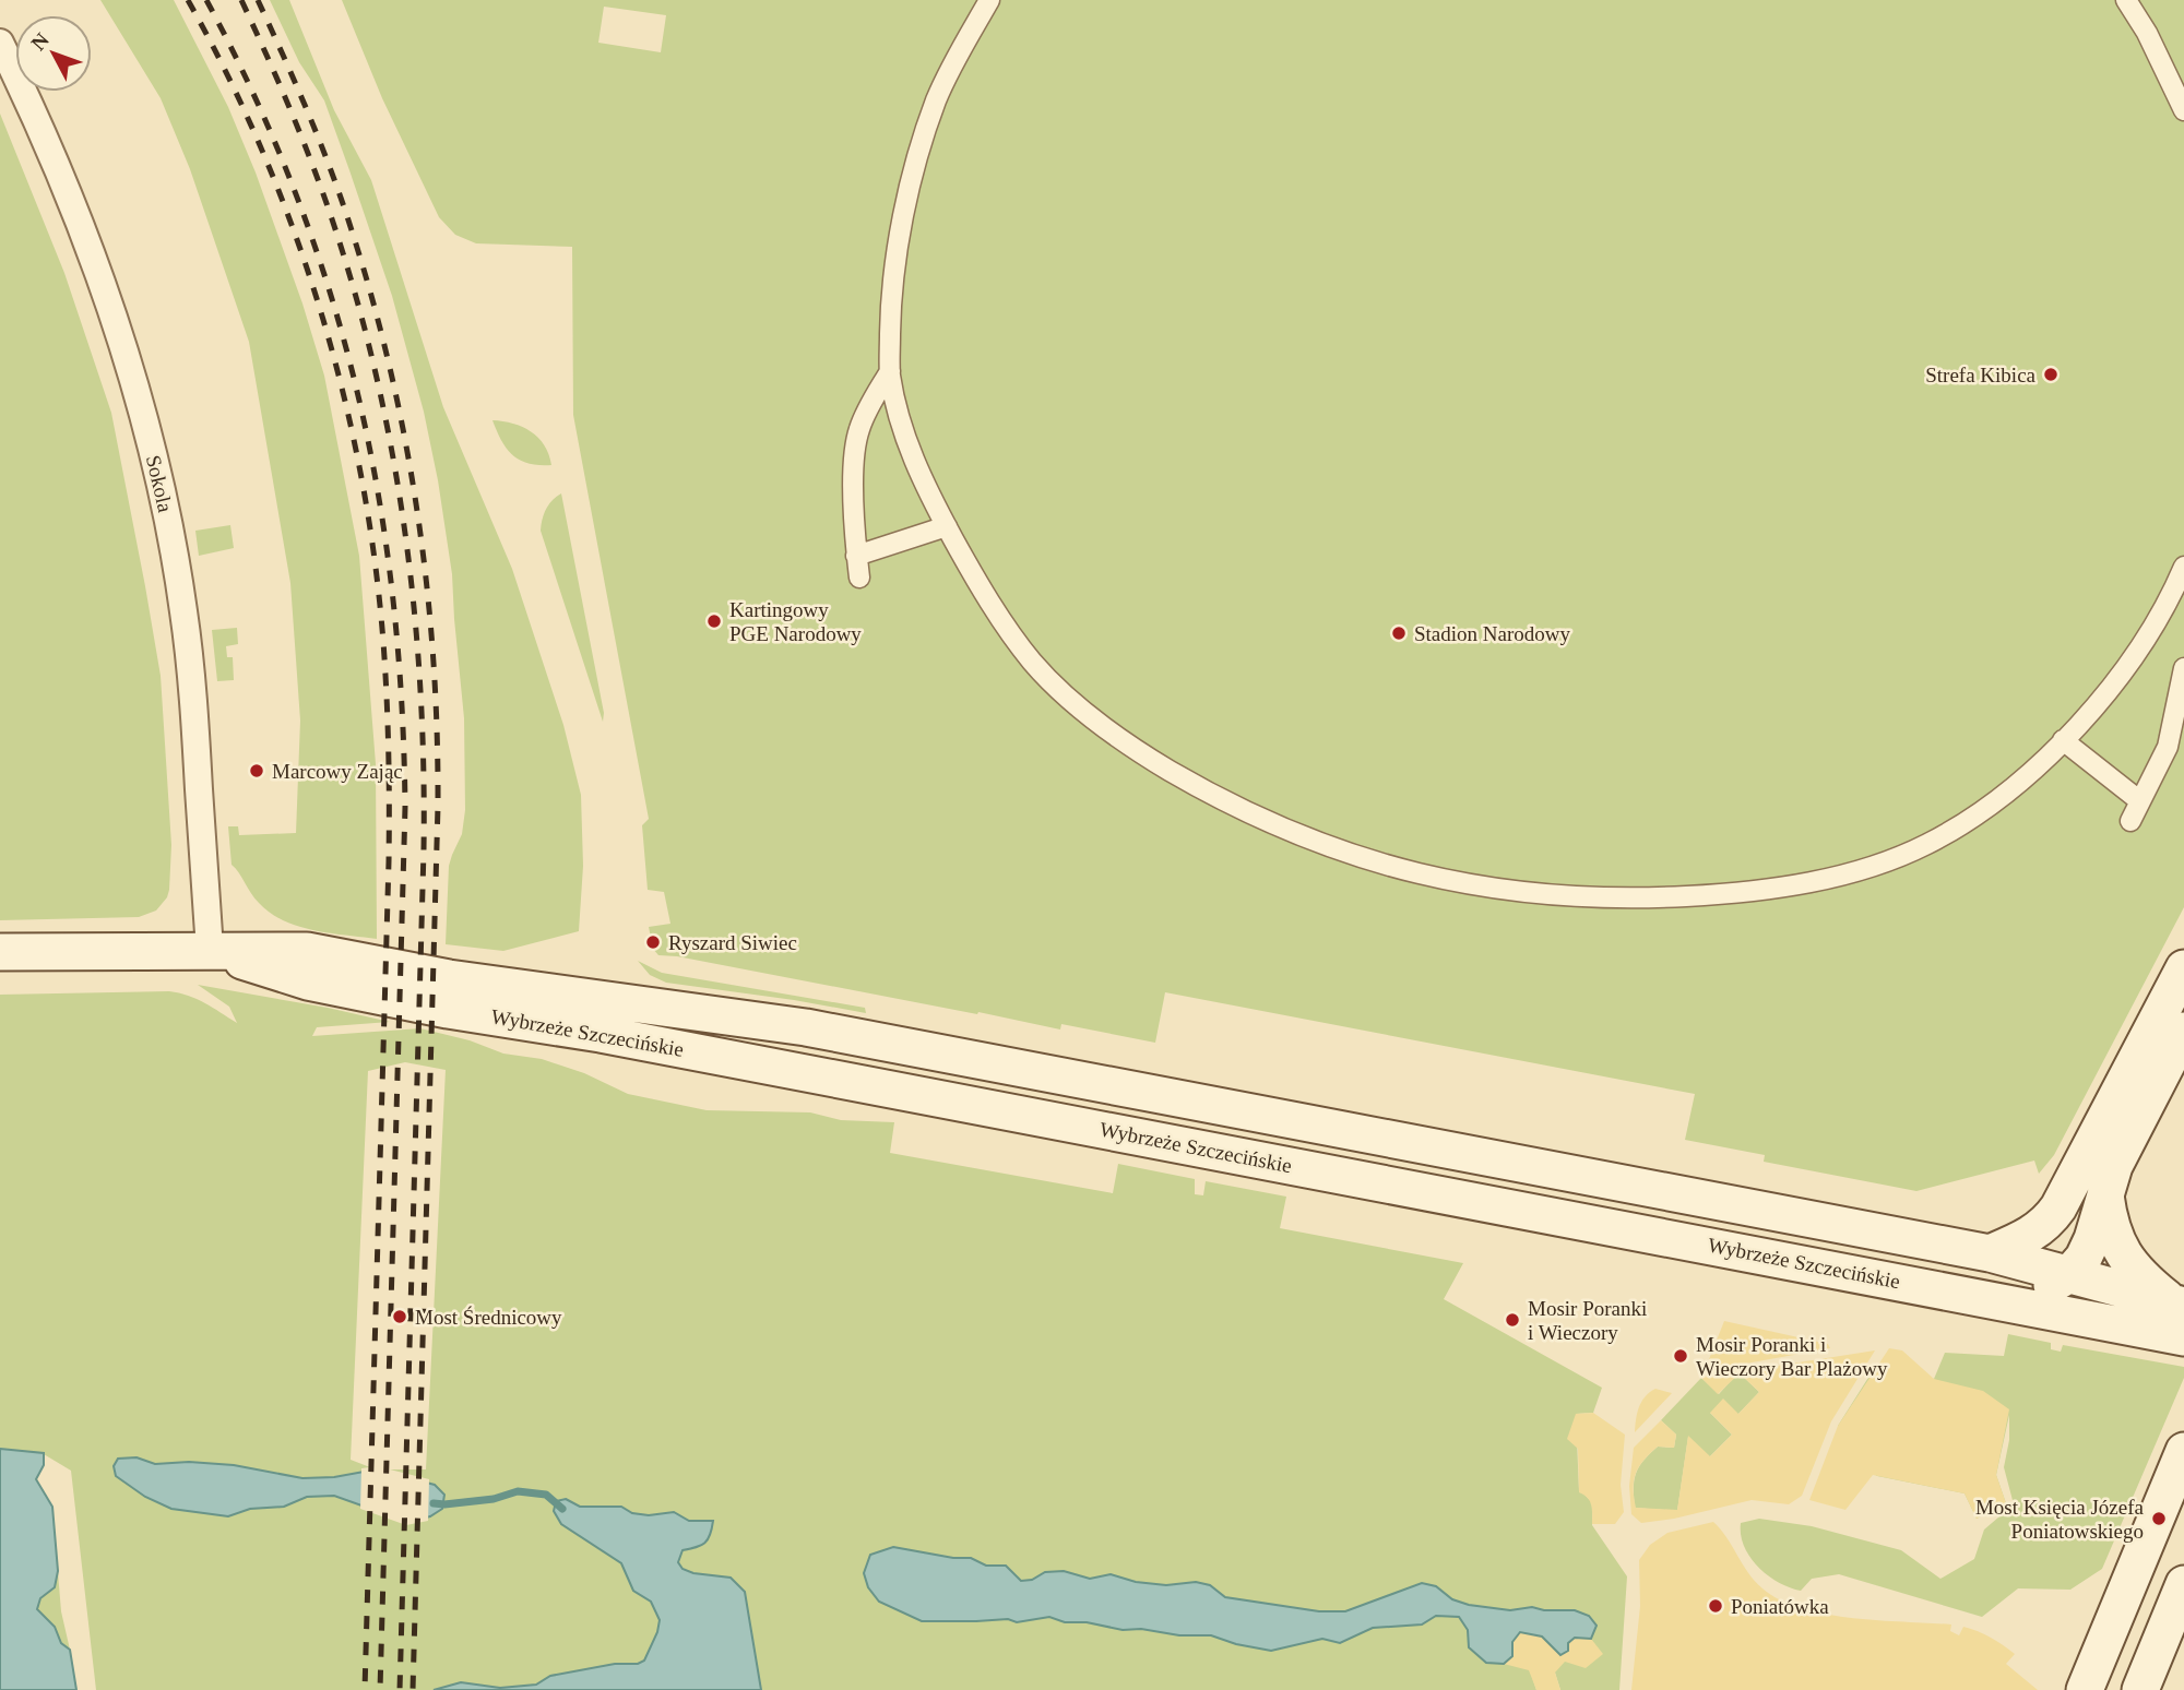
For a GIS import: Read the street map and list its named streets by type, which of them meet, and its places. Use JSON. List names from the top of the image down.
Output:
{
  "streets": {
    "main road": ["Wybrzeże Szczecińskie"],
    "street": ["Sokola"]
  },
  "crossings": [
    ["Sokola", "Wybrzeże Szczecińskie"]
  ],
  "places": [
    "Strefa Kibica",
    "Kartingowy PGE Narodowy",
    "Stadion Narodowy",
    "Marcowy Zając",
    "Ryszard Siwiec",
    "Most Średnicowy",
    "Mosir Poranki i Wieczory",
    "Mosir Poranki i Wieczory Bar Plażowy",
    "Most Księcia Józefa Poniatowskiego",
    "Poniatówka"
  ],
  "north": "top left"
}
